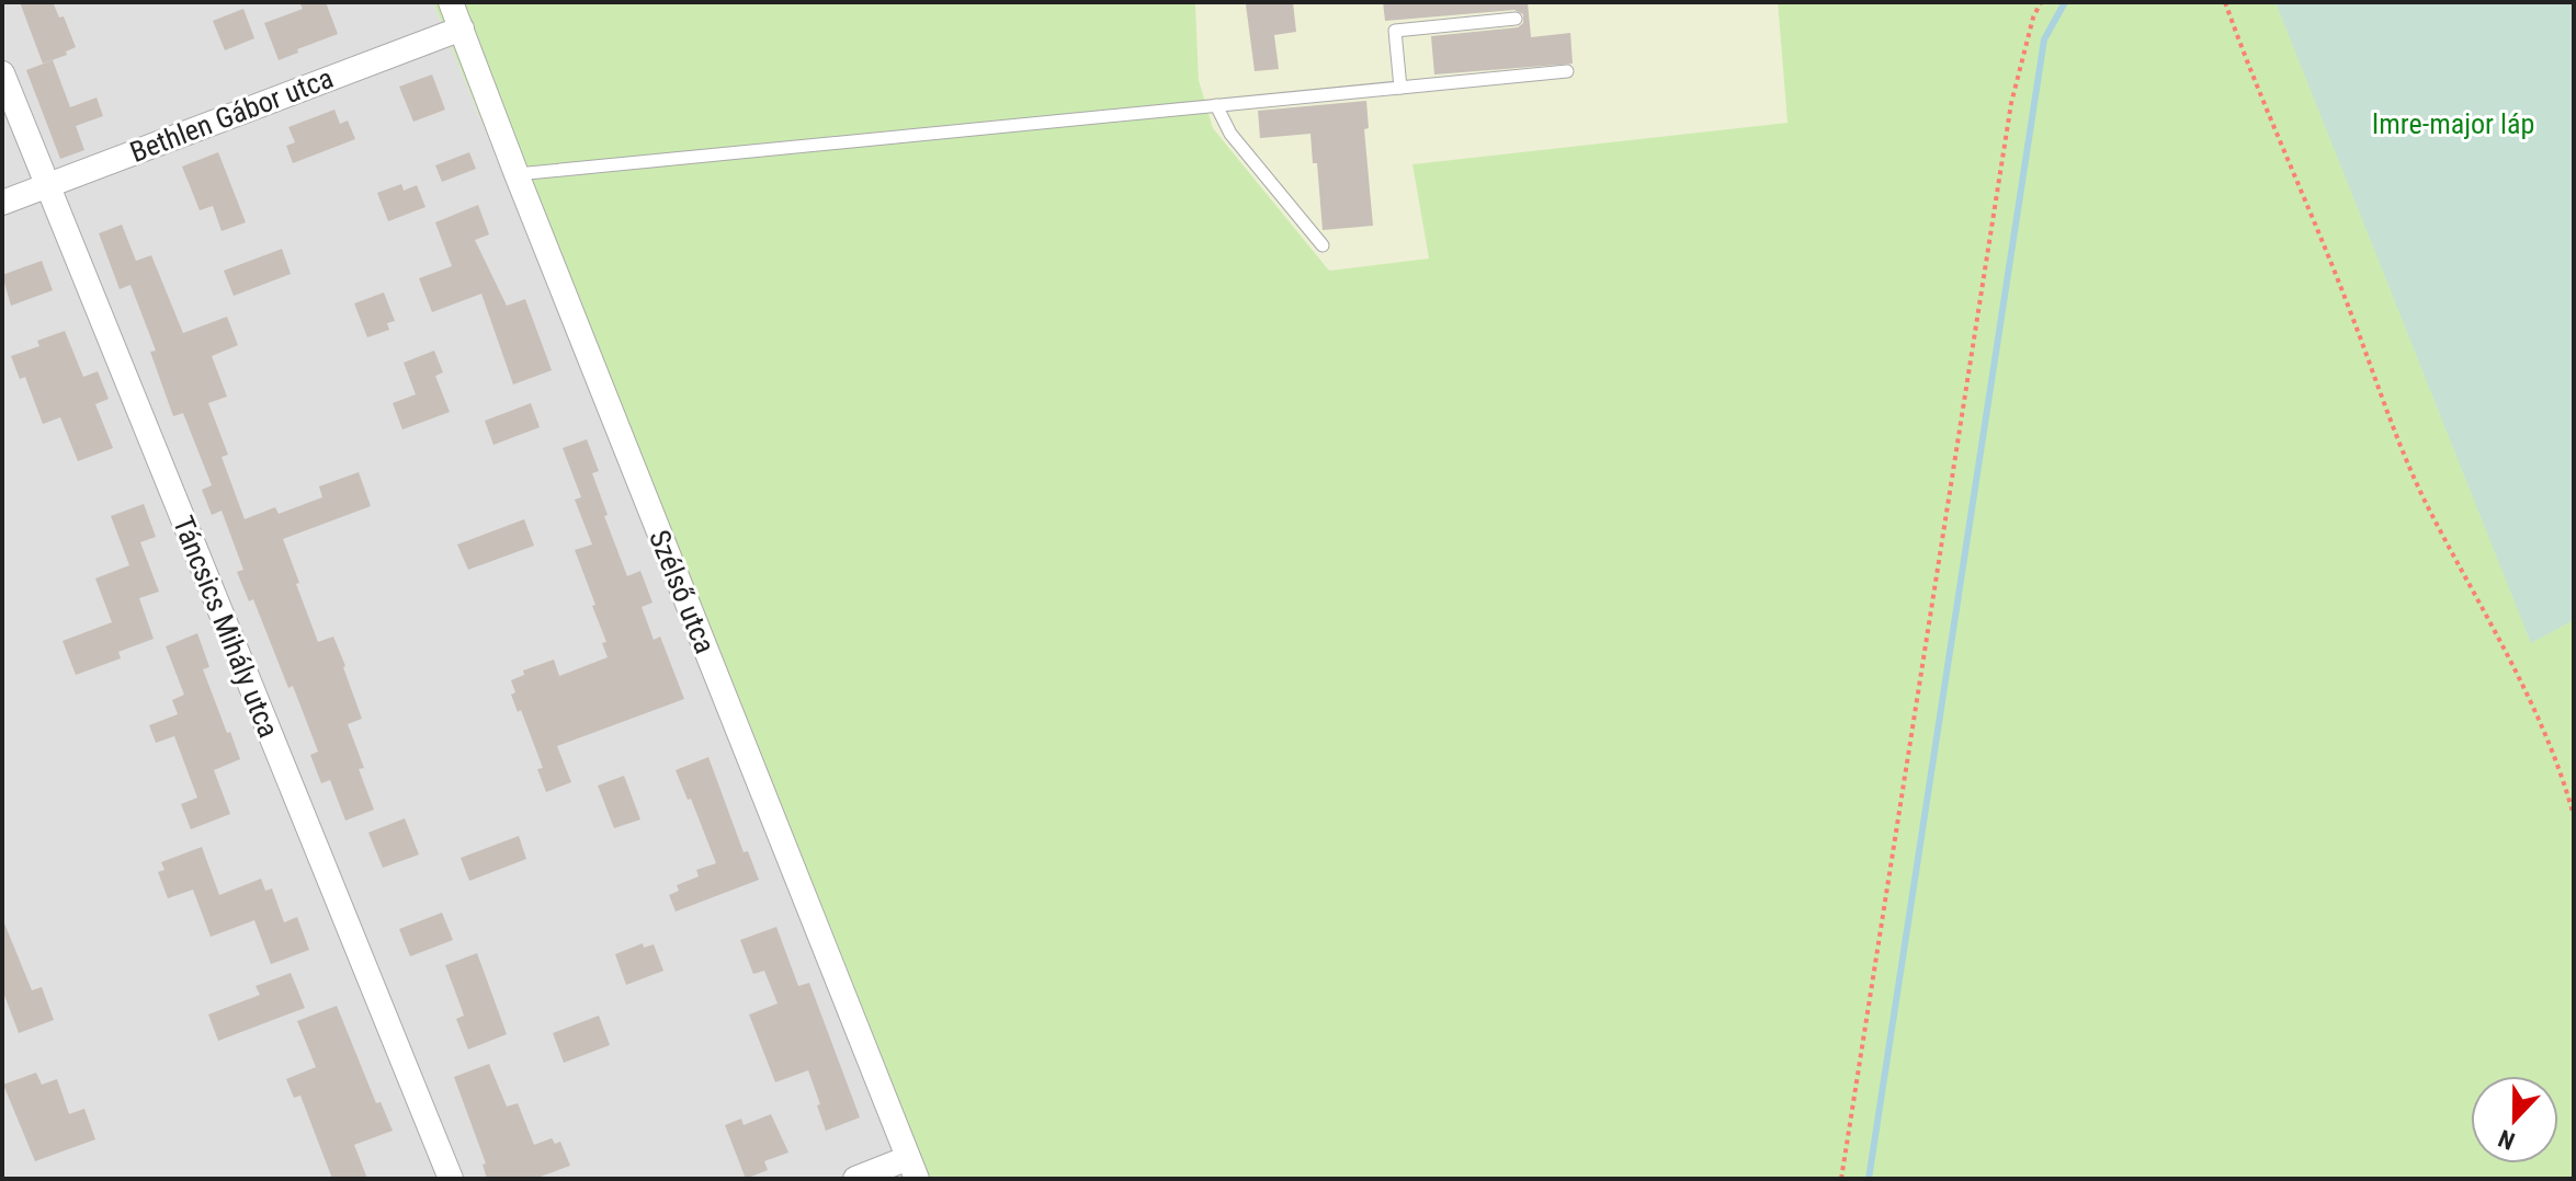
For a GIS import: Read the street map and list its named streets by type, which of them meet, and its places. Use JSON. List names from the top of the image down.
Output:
{
  "streets": {
    "street": ["Bethlen Gábor utca", "Szélső utca", "Táncsics Mihály utca"]
  },
  "crossings": [
    ["Bethlen Gábor utca", "Szélső utca"],
    ["Bethlen Gábor utca", "Táncsics Mihály utca"]
  ],
  "parks": ["Imre-major láp"],
  "north": "bottom"
}
